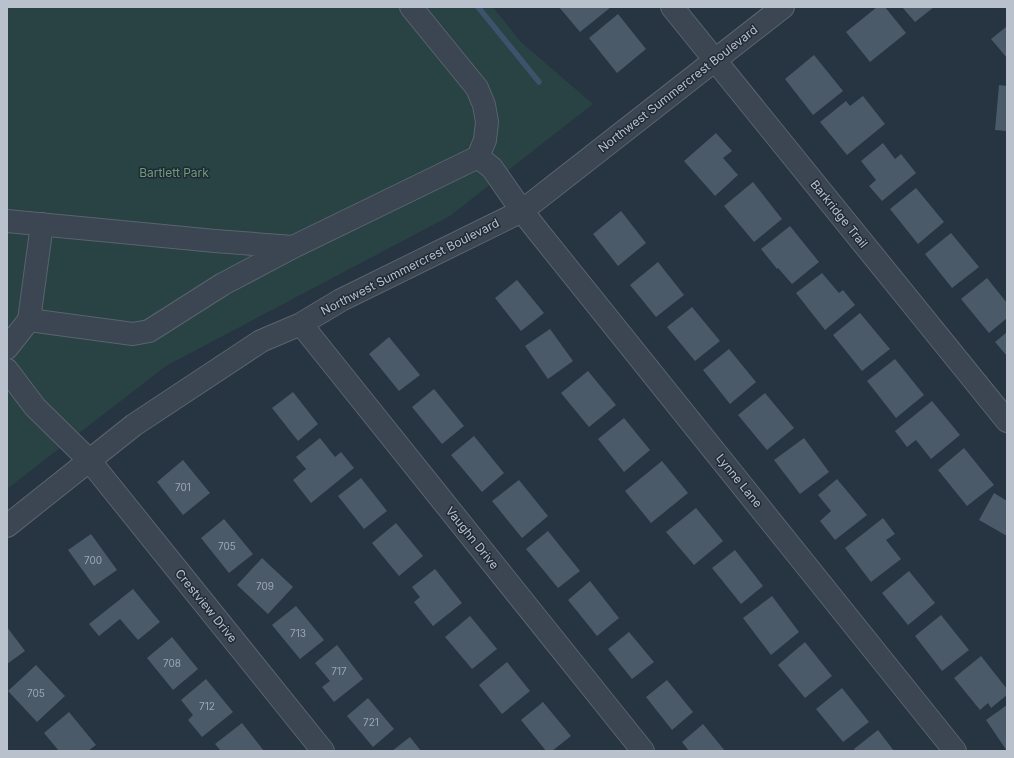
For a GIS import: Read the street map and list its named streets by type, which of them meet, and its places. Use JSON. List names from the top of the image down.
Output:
{
  "streets": {
    "street": [
      "Northwest Summercrest Boulevard",
      "Barkridge Trail",
      "Lynne Lane",
      "Vaughn Drive",
      "Crestview Drive"
    ]
  },
  "crossings": [
    ["Northwest Summercrest Boulevard", "Barkridge Trail"],
    ["Northwest Summercrest Boulevard", "Lynne Lane"],
    ["Northwest Summercrest Boulevard", "Vaughn Drive"],
    ["Northwest Summercrest Boulevard", "Crestview Drive"]
  ],
  "parks": ["Bartlett Park"],
  "house_numbers": [
    "701",
    "705",
    "700",
    "709",
    "713",
    "708",
    "717",
    "705",
    "712",
    "721"
  ]
}
